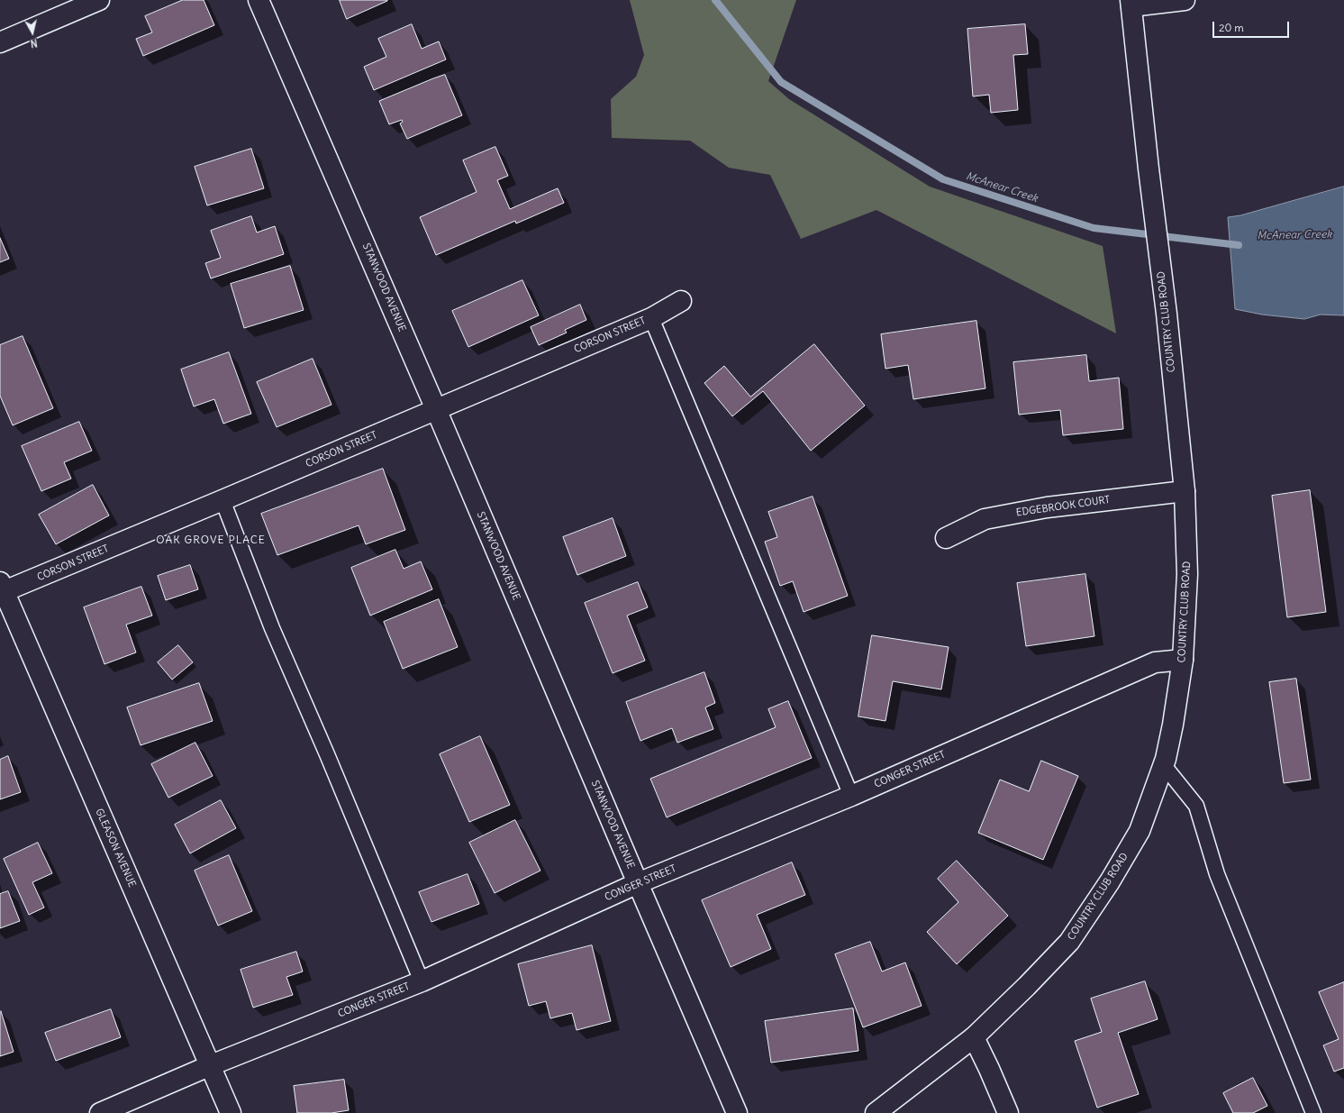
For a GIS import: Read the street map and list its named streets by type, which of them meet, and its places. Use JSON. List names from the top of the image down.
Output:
{
  "streets": {
    "street": [
      "STANWOOD AVENUE",
      "COUNTRY CLUB ROAD",
      "CORSON STREET",
      "EDGEBROOK COURT",
      "CONGER STREET",
      "GLEASON AVENUE"
    ]
  },
  "crossings": [
    ["STANWOOD AVENUE", "CORSON STREET"],
    ["STANWOOD AVENUE", "CONGER STREET"],
    ["COUNTRY CLUB ROAD", "EDGEBROOK COURT"],
    ["COUNTRY CLUB ROAD", "CONGER STREET"],
    ["CORSON STREET", "GLEASON AVENUE"],
    ["CONGER STREET", "GLEASON AVENUE"]
  ],
  "districts": ["OAK GROVE PLACE"],
  "water": ["McAnear Creek"],
  "scale_bar": "20 m",
  "north": "bottom"
}
